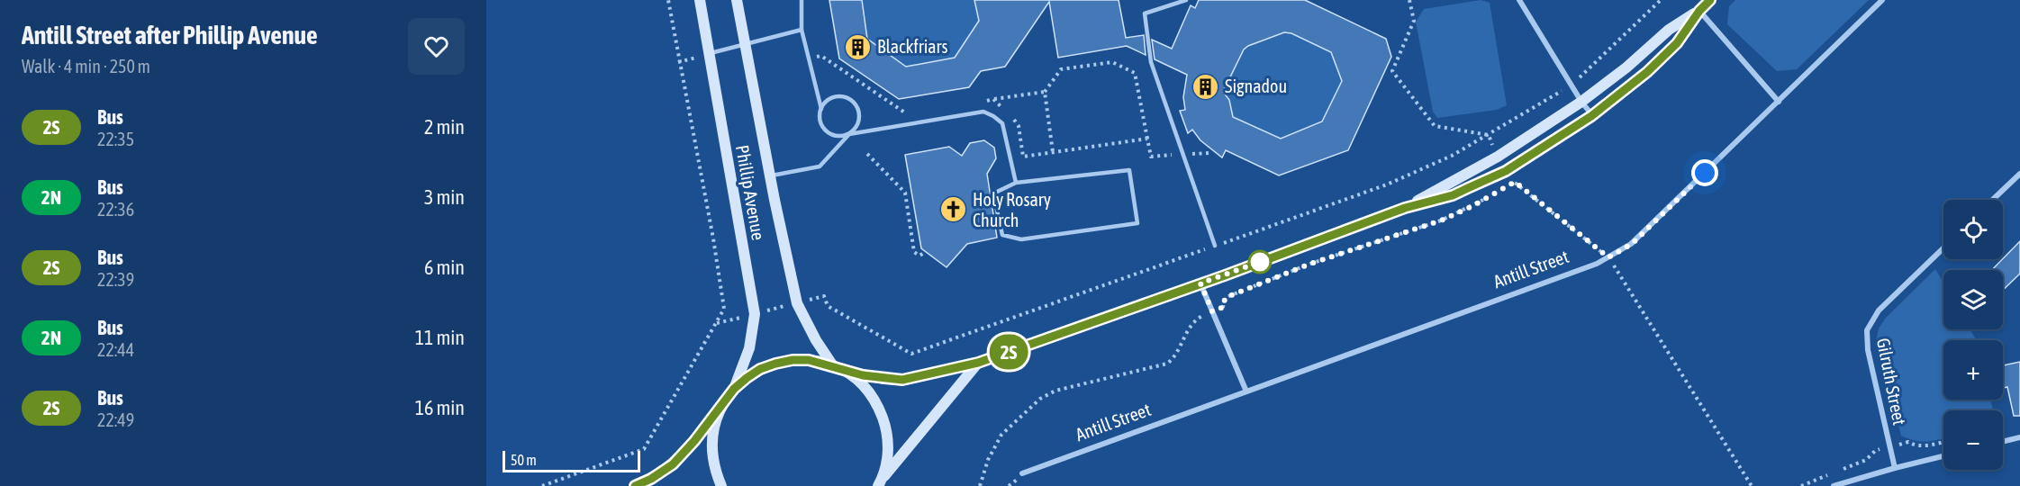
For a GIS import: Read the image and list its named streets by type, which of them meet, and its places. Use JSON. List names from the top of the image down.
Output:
{
  "streets": {
    "main road": ["Phillip Avenue"],
    "street": ["Antill Street", "Gilruth Street"]
  },
  "places": {
    "building": ["Blackfriars", "Signadou"],
    "church": ["Holy Rosary Church"]
  },
  "lines": ["bus line 2S"],
  "scale_bar": "50 m",
  "page": {
    "heading": ["Antill Street after Phillip Avenue", "Walk · 4 min · 250 m"],
    "on_map": "2S",
    "list": [
      {
        "mark": "2S",
        "name": "Bus",
        "note": "22:35",
        "value": "2 min"
      },
      {
        "mark": "2N",
        "name": "Bus",
        "note": "22:36",
        "value": "3 min"
      },
      {
        "mark": "2S",
        "name": "Bus",
        "note": "22:39",
        "value": "6 min"
      },
      {
        "mark": "2N",
        "name": "Bus",
        "note": "22:44",
        "value": "11 min"
      },
      {
        "mark": "2S",
        "name": "Bus",
        "note": "22:49",
        "value": "16 min"
      }
    ],
    "map_buttons": ["+", "−"],
    "scale": "50 m"
  }
}
